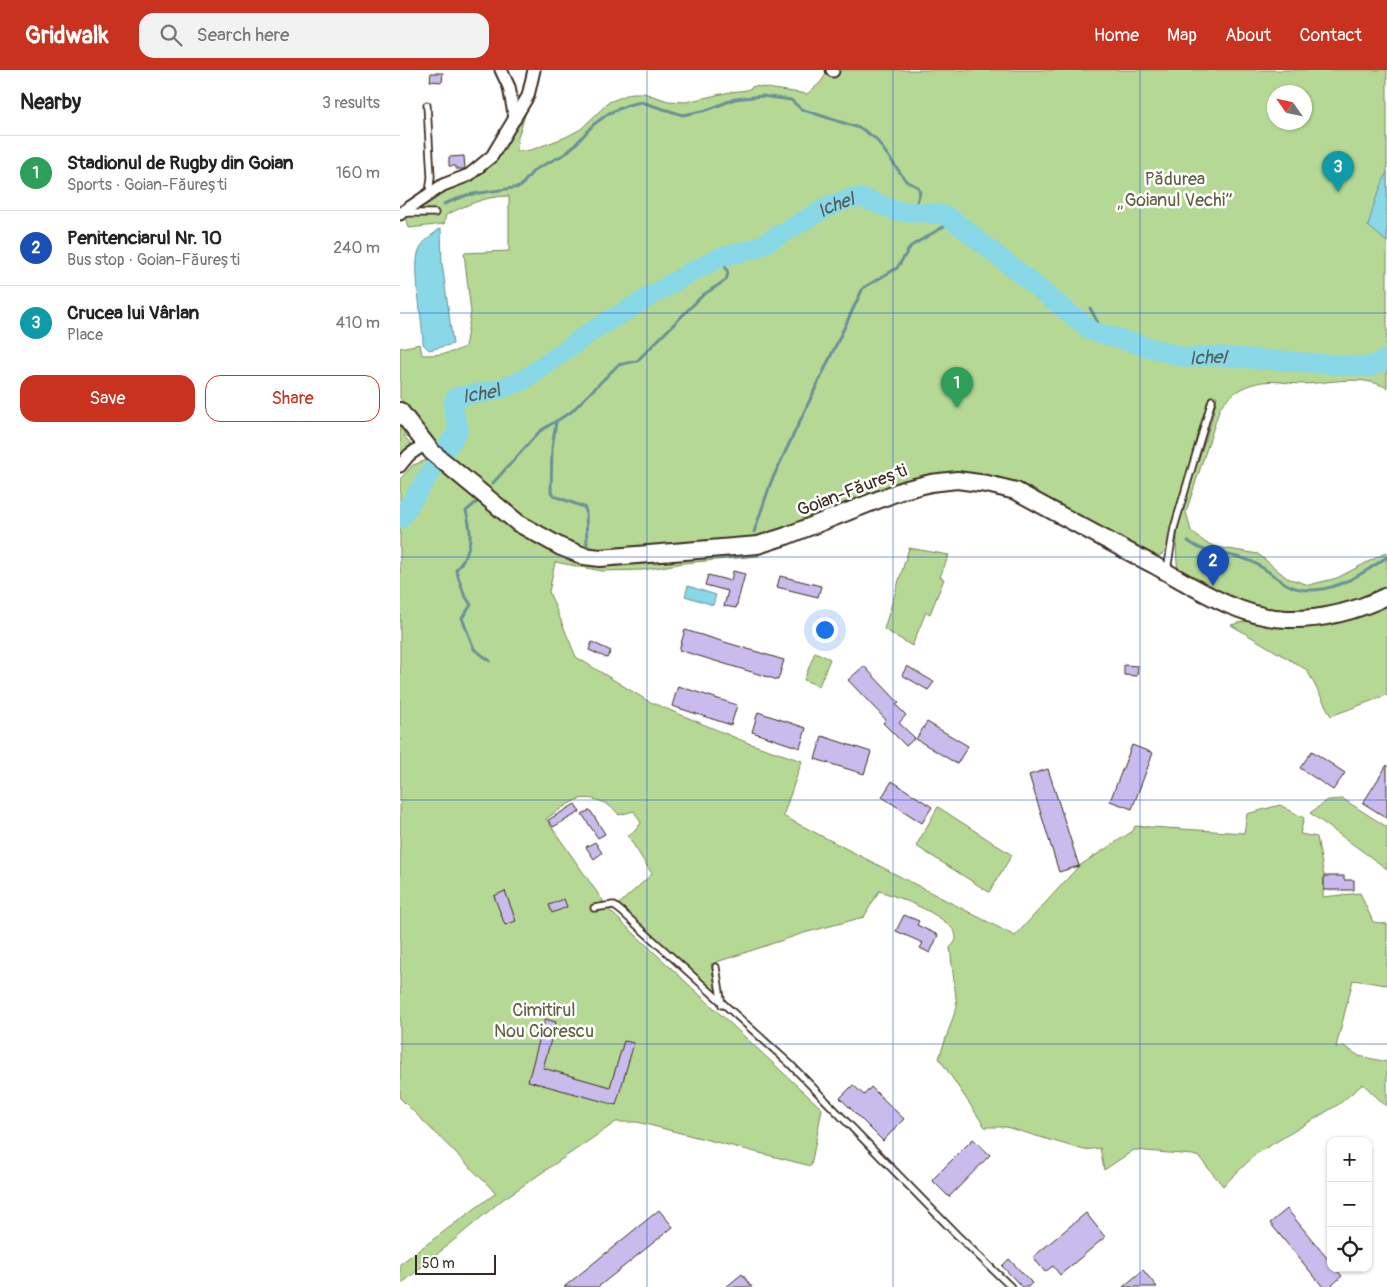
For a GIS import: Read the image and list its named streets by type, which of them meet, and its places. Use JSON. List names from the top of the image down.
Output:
{
  "streets": {
    "street": ["Goian-Făurești"]
  },
  "water": ["Ichel"],
  "parks": ["Pădurea „Goianul Vechi”", "Cimitirul Nou Ciorescu"],
  "scale_bar": "50 m",
  "north": "top left",
  "page": {
    "header": "Gridwalk",
    "search": "Search here",
    "nav": [
      "Home",
      "Map",
      "About",
      "Contact"
    ],
    "heading": ["Nearby", "3 results"],
    "list": [
      {
        "mark": "1",
        "name": "Stadionul de Rugby din Goian",
        "note": "Sports · Goian-Făurești",
        "value": "160 m"
      },
      {
        "mark": "2",
        "name": "Penitenciarul Nr. 10",
        "note": "Bus stop · Goian-Făurești",
        "value": "240 m"
      },
      {
        "mark": "3",
        "name": "Crucea lui Vârlan",
        "note": "Place",
        "value": "410 m"
      }
    ],
    "pins": ["3", "1", "2"],
    "buttons": ["Save", "Share"],
    "map_buttons": ["+", "−"],
    "scale": "50 m"
  }
}
